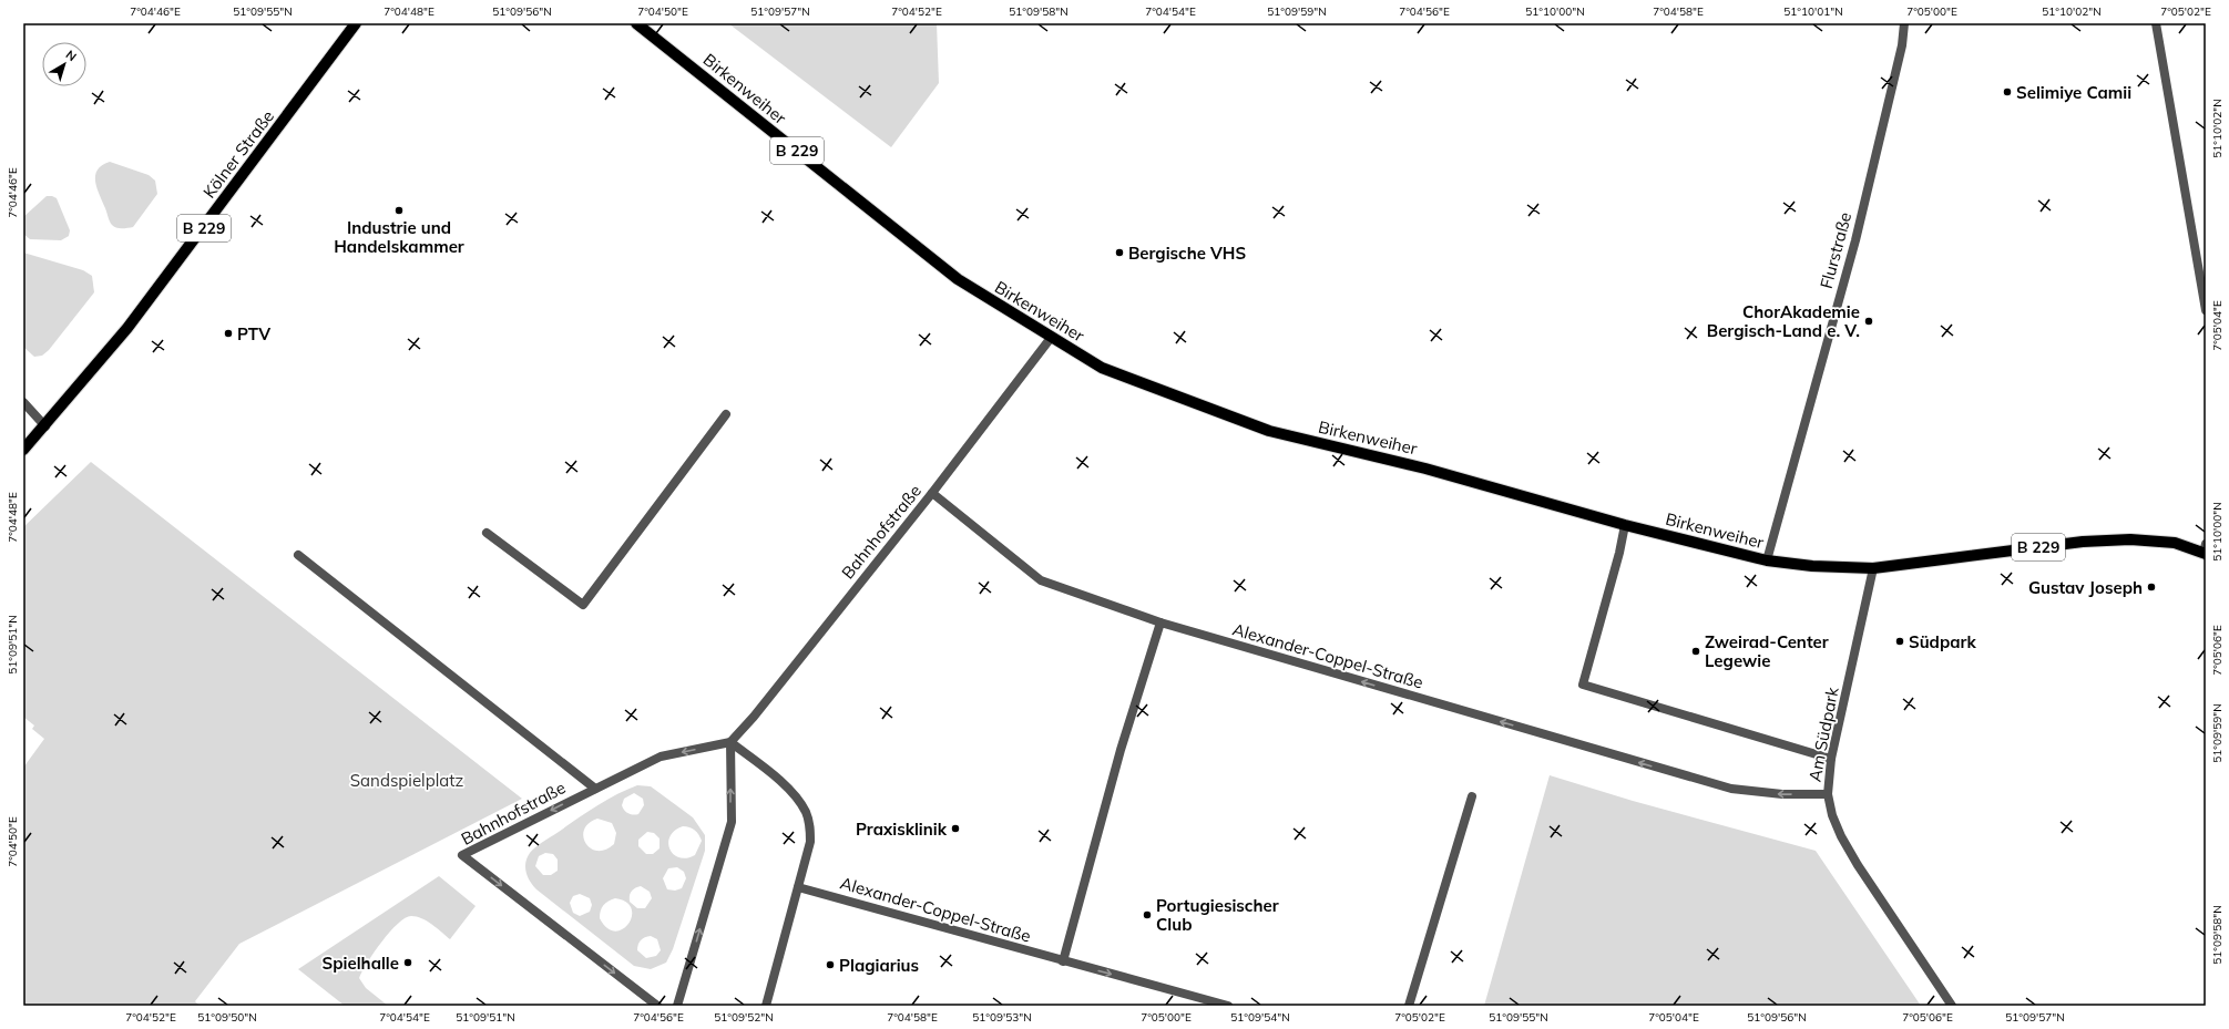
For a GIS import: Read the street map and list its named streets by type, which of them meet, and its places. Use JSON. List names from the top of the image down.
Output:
{
  "streets": {
    "main road": ["Birkenweiher", "B 229", "Kölner Straße"],
    "street": [
      "Flurstraße",
      "Bahnhofstraße",
      "Alexander-Coppel-Straße",
      "Am Südpark"
    ]
  },
  "crossings": [
    ["Birkenweiher", "Flurstraße"],
    ["Birkenweiher", "Bahnhofstraße"],
    ["Birkenweiher", "Am Südpark"],
    ["B 229", "Kölner Straße"],
    ["Bahnhofstraße", "Alexander-Coppel-Straße"],
    ["Alexander-Coppel-Straße", "Am Südpark"]
  ],
  "parks": ["Sandspielplatz"],
  "places": [
    "Selimiye Camii",
    "Industrie und Handelskammer",
    "Bergische VHS",
    "ChorAkademie Bergisch-Land e. V.",
    "PTV",
    "Gustav Joseph",
    "Südpark",
    "Zweirad-Center Legewie",
    "Praxisklinik",
    "Portugiesischer Club",
    "Spielhalle",
    "Plagiarius"
  ],
  "north": "top right",
  "coordinates": [
    "7°04'46\"E",
    "51°09'55\"N",
    "7°04'48\"E",
    "51°09'56\"N",
    "7°04'50\"E",
    "51°09'57\"N",
    "7°04'52\"E",
    "51°09'58\"N",
    "7°04'54\"E",
    "51°09'59\"N",
    "7°04'56\"E",
    "51°10'00\"N",
    "7°04'58\"E",
    "51°10'01\"N",
    "7°05'00\"E",
    "51°10'02\"N",
    "7°05'02\"E",
    "7°05'04\"E",
    "51°09'51\"N",
    "7°05'06\"E",
    "51°09'50\"N",
    "51°09'52\"N",
    "51°09'53\"N",
    "51°09'54\"N"
  ]
}
